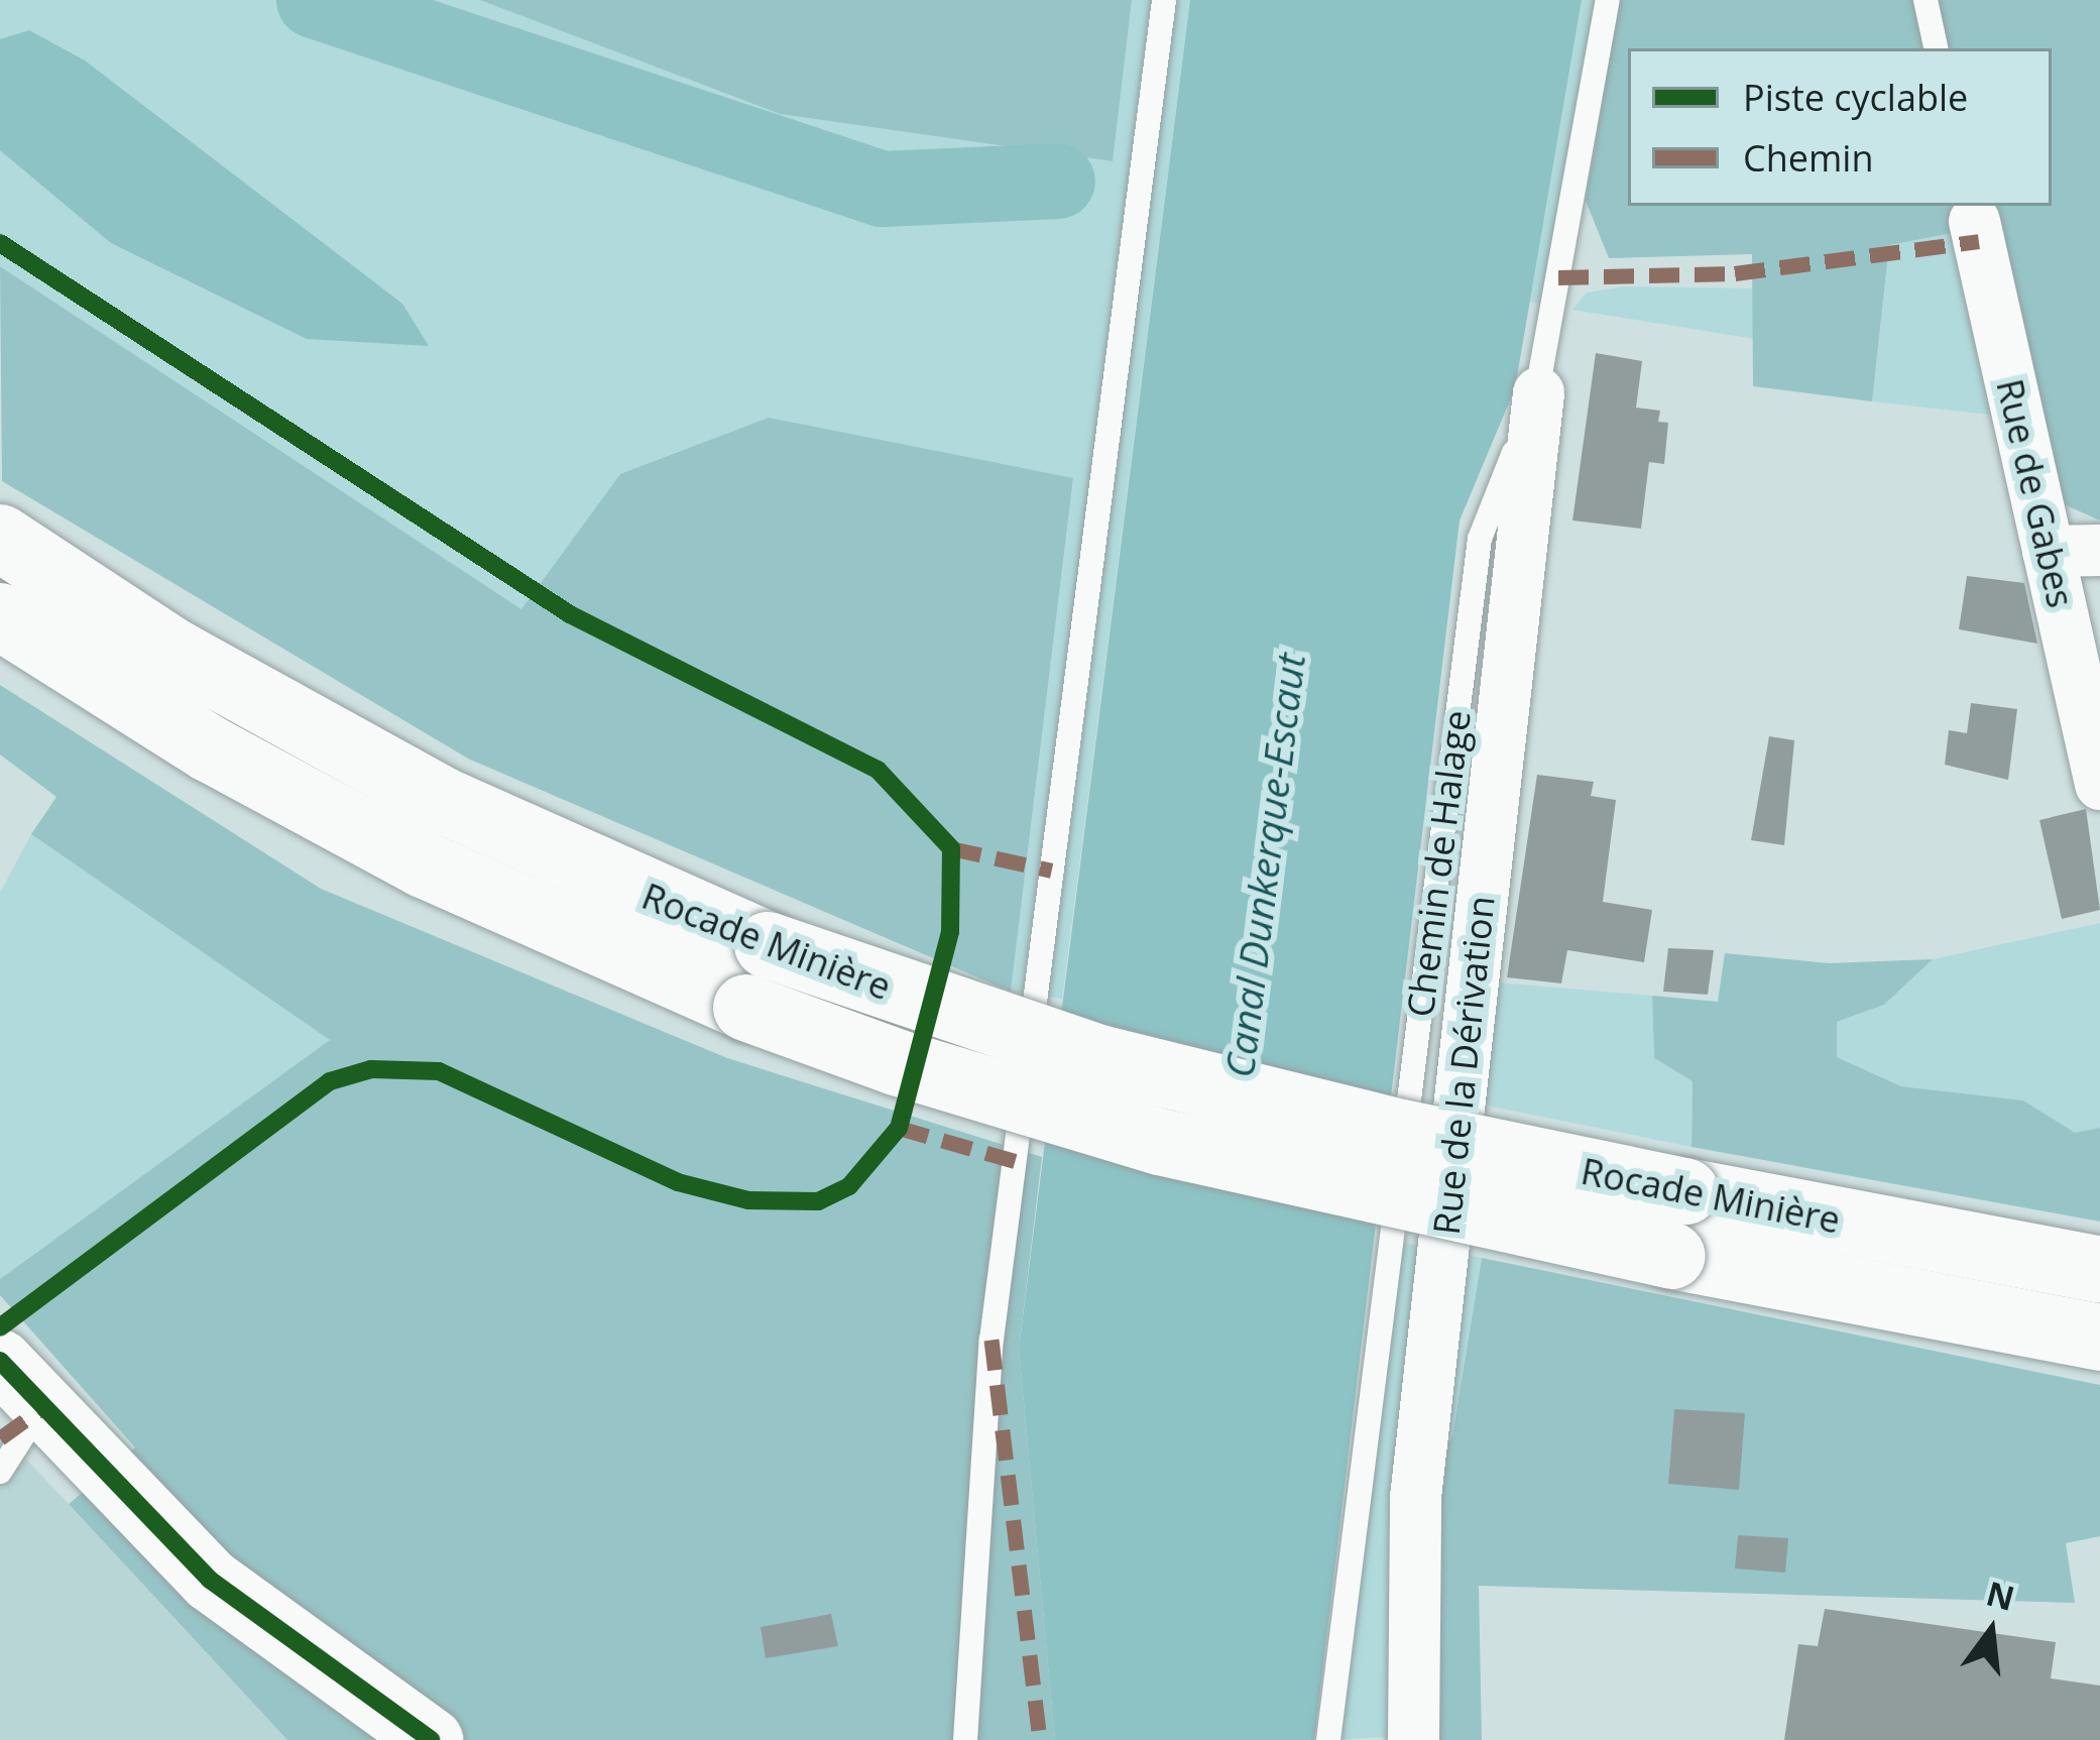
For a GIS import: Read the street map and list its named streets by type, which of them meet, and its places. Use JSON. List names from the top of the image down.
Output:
{
  "streets": {
    "highway": ["Rocade Minière"],
    "street": ["Rue de Gabes", "Rue de la Dérivation"],
    "lane": ["Chemin de Halage"]
  },
  "crossings": [
    ["Chemin de Halage", "Rue de la Dérivation"]
  ],
  "water": ["Canal Dunkerque-Escaut"],
  "legend": ["Piste cyclable", "Chemin"],
  "north": "top"
}
